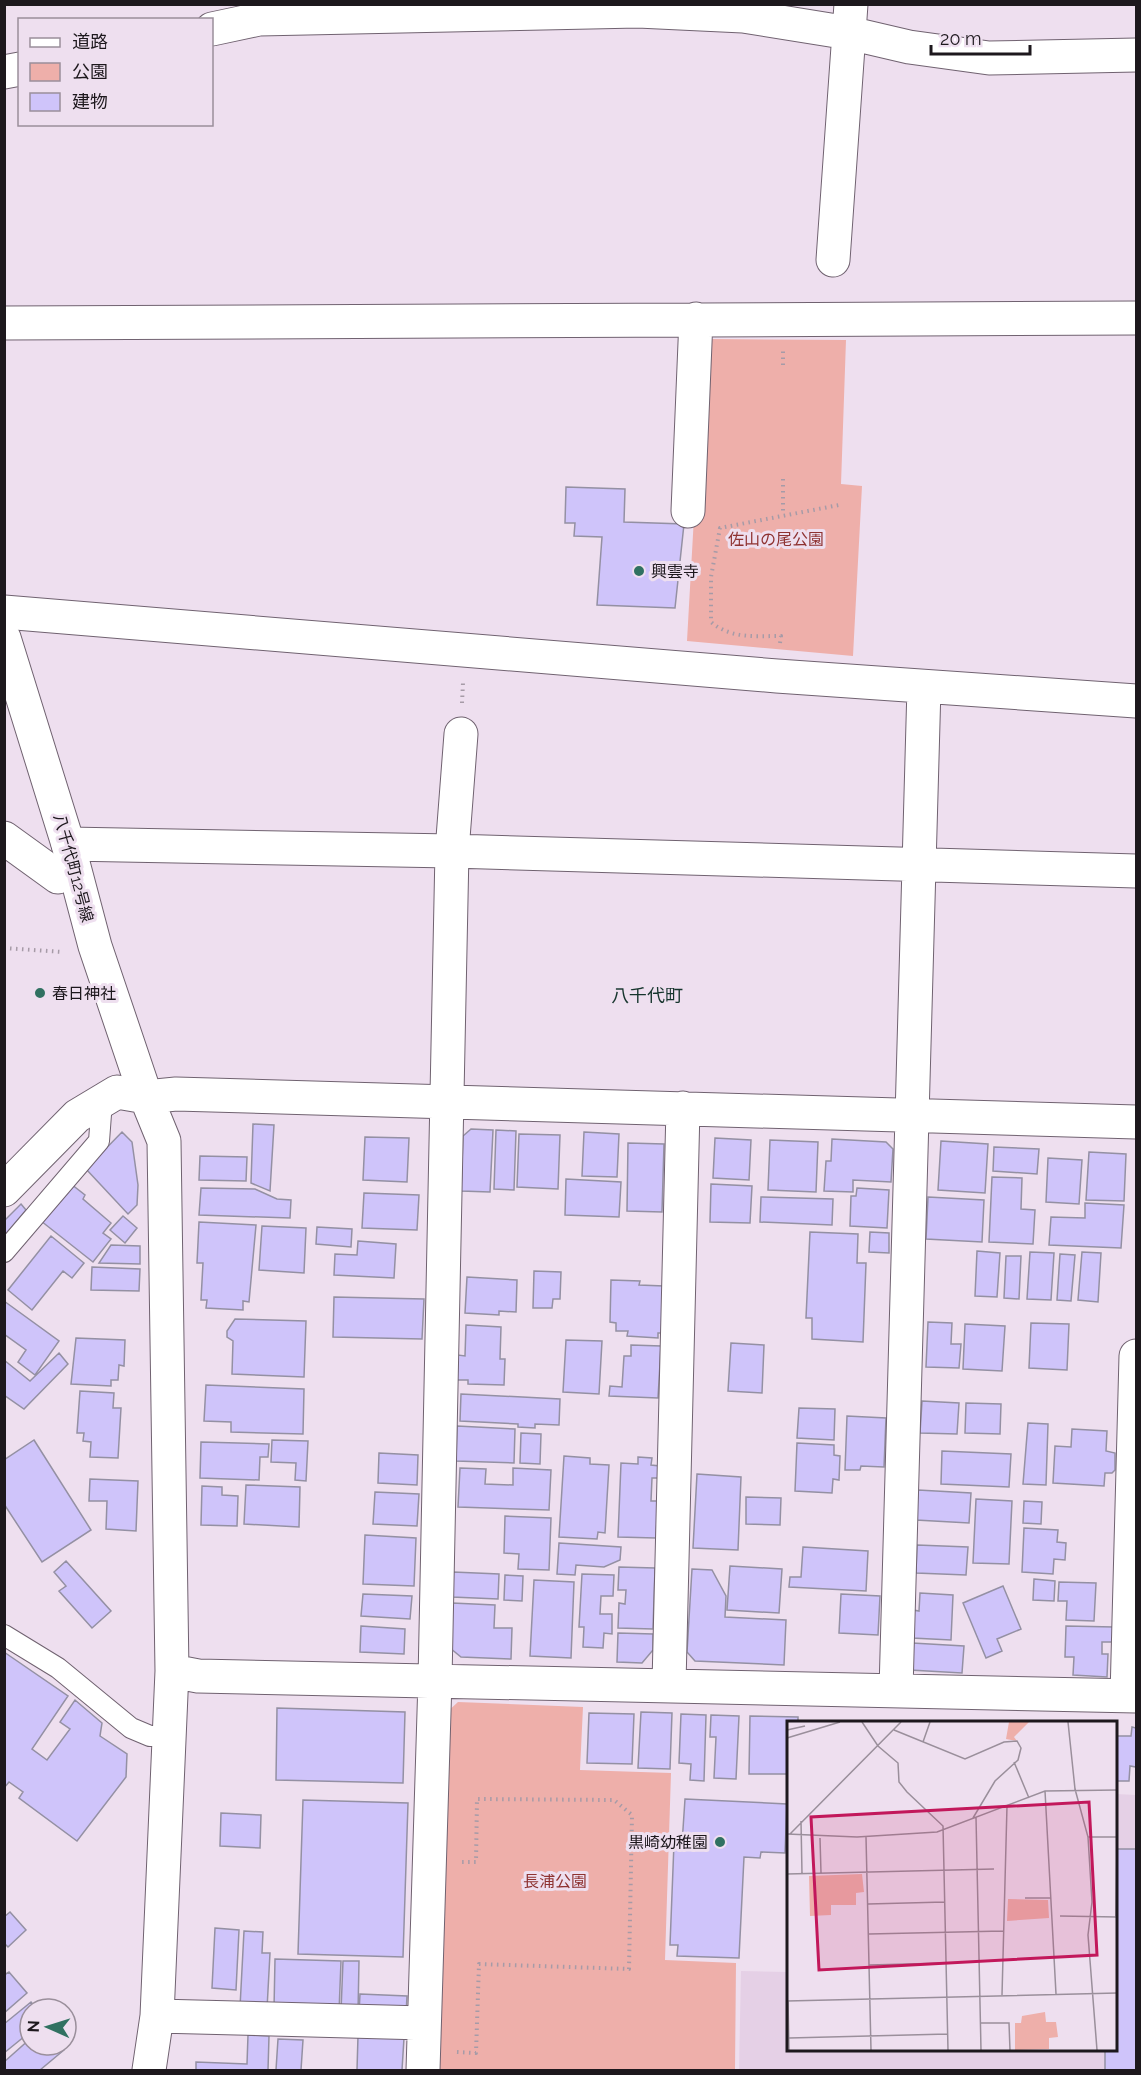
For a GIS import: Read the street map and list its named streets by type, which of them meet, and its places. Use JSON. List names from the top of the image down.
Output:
{
  "streets": {
    "street": ["八千代町12号線"]
  },
  "districts": ["八千代町"],
  "parks": ["佐山の尾公園", "長浦公園"],
  "places": ["興雲寺", "春日神社", "黒崎幼稚園"],
  "legend": ["道路", "公園", "建物"],
  "scale_bar": "20 m",
  "north": "left"
}
